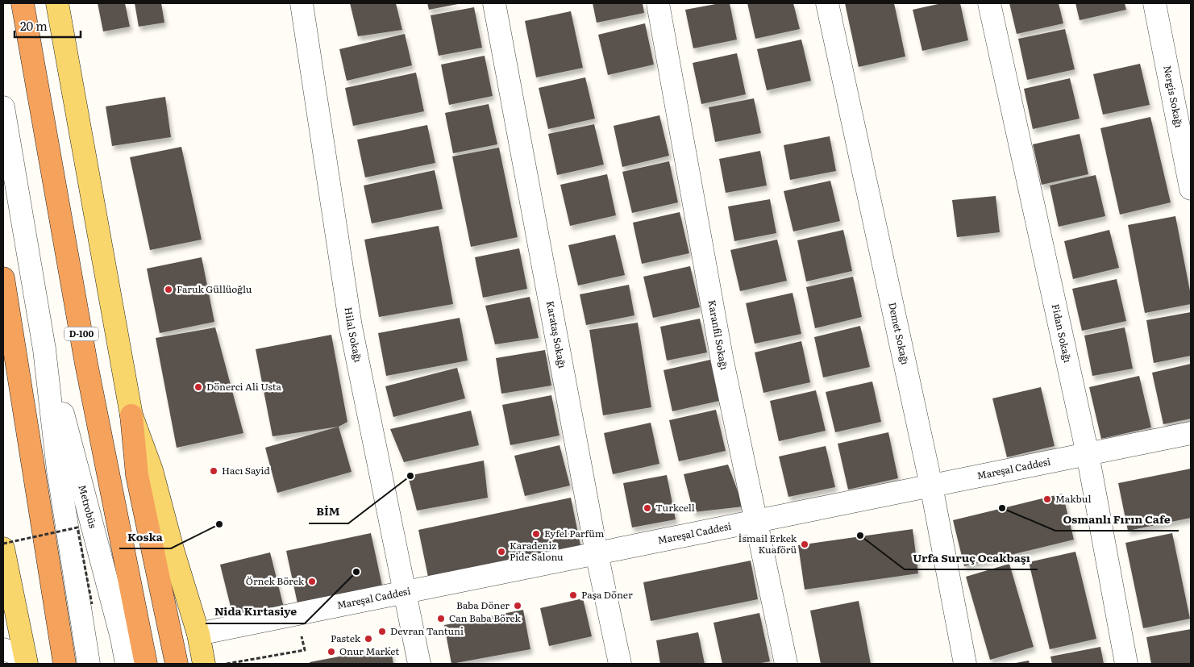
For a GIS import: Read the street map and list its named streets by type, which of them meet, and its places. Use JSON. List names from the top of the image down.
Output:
{
  "streets": {
    "highway": ["D-100"],
    "street": [
      "Nergis Sokağı",
      "Demet Sokağı",
      "Fidan Sokağı",
      "Karataş Sokağı",
      "Hilal Sokağı",
      "Karanfil Sokağı",
      "Mareşal Caddesi",
      "Metrobüs"
    ]
  },
  "crossings": [
    ["Demet Sokağı", "Mareşal Caddesi"],
    ["Fidan Sokağı", "Mareşal Caddesi"],
    ["Karataş Sokağı", "Mareşal Caddesi"],
    ["Hilal Sokağı", "Mareşal Caddesi"],
    ["Karanfil Sokağı", "Mareşal Caddesi"]
  ],
  "places": [
    "Faruk Güllüoğlu",
    "Dönerci Ali Usta",
    "Hacı Sayid",
    "BİM",
    "Makbul",
    "Turkcell",
    "Osmanlı Fırın Cafe",
    "Koska",
    "Eyfel Parfüm",
    "Urfa Suruç Ocakbaşı",
    "İsmail Erkek Kuaförü",
    "Karadeniz Pide Salonu",
    "Nida Kırtasiye",
    "Örnek Börek",
    "Paşa Döner",
    "Baba Döner",
    "Can Baba Börek",
    "Devran Tantuni",
    "Pastek",
    "Onur Market"
  ],
  "scale_bar": "20 m"
}
